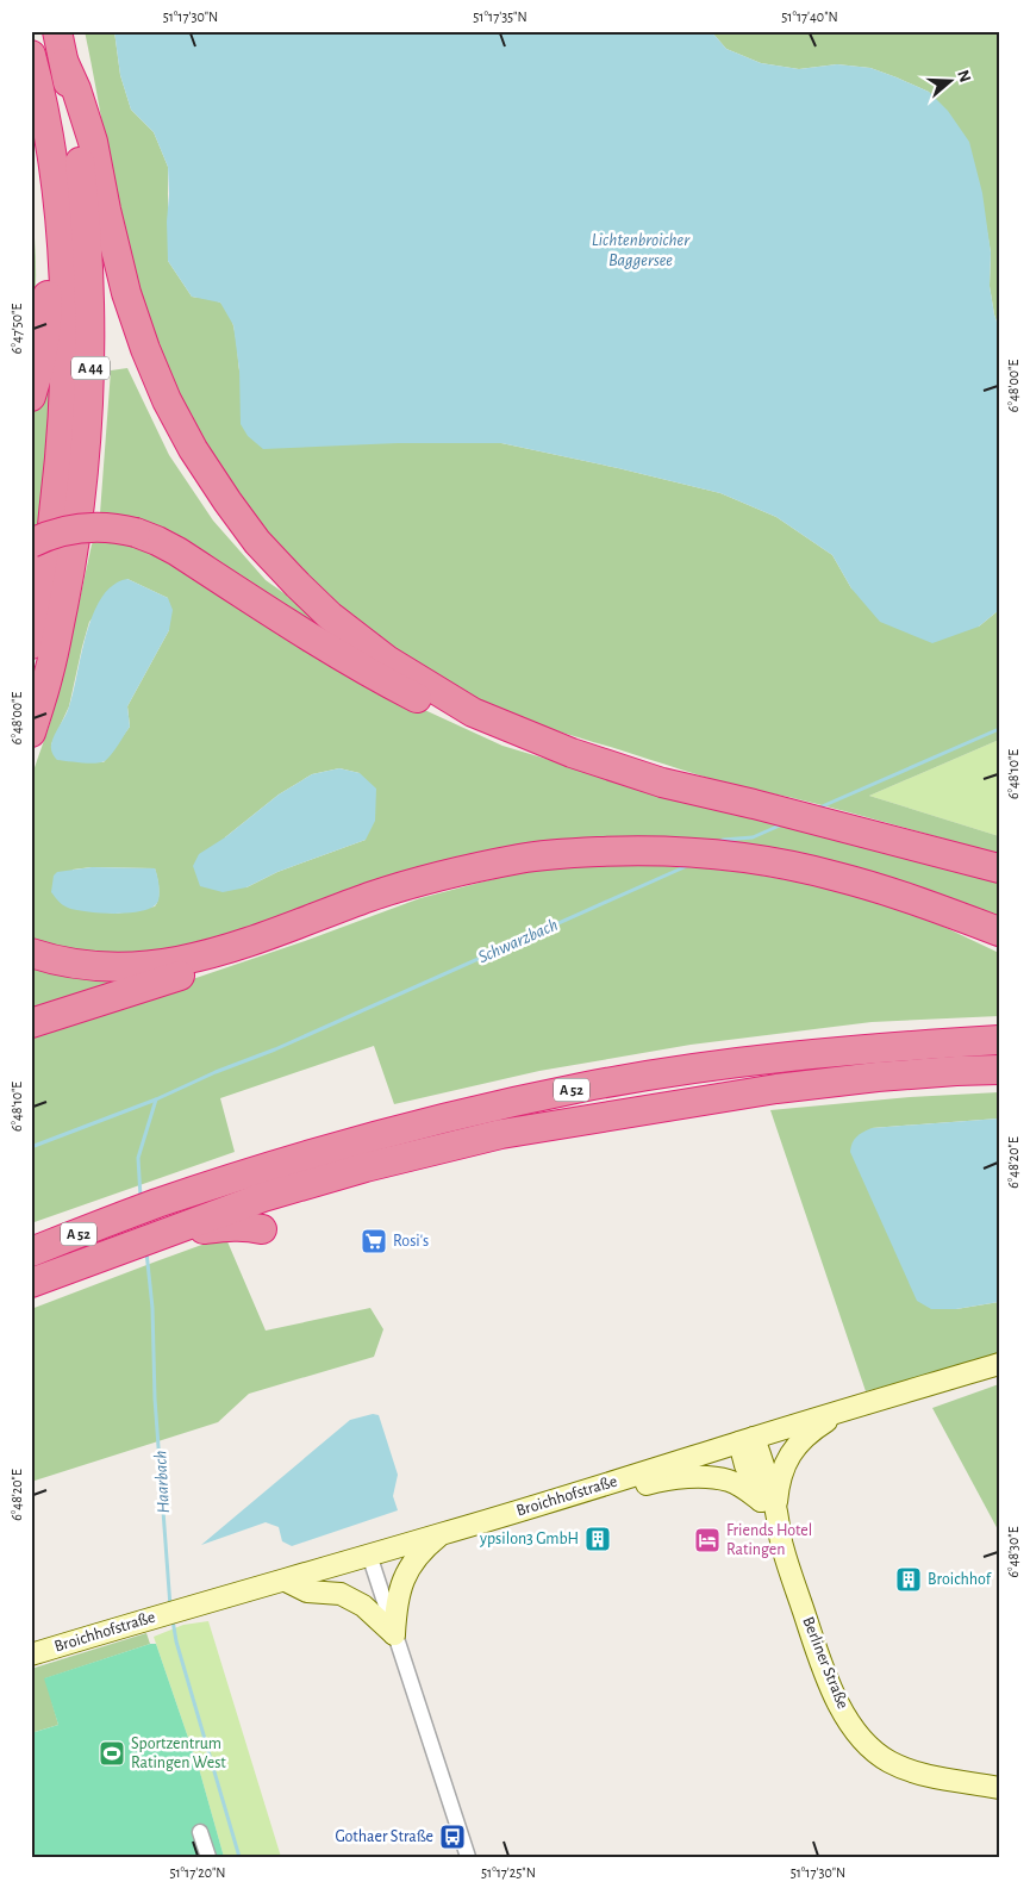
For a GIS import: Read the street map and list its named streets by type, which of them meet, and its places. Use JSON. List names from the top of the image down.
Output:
{
  "streets": {
    "highway": ["A 44", "A 52"],
    "main road": ["Broichhofstraße", "Berliner Straße"]
  },
  "crossings": [
    ["Broichhofstraße", "Berliner Straße"]
  ],
  "water": ["Lichtenbroicher Baggersee", "Schwarzbach", "Haarbach"],
  "places": {
    "supermarket": ["Rosi's"],
    "building": ["ypsilon3 GmbH", "Broichhof"],
    "hotel": ["Friends Hotel Ratingen"],
    "sports": ["Sportzentrum Ratingen West"],
    "bus stop": ["Gothaer Straße"]
  },
  "north": "right",
  "coordinates": [
    "51°17'30\"N",
    "51°17'35\"N",
    "51°17'40\"N",
    "6°47'50\"E",
    "6°48'00\"E",
    "6°48'10\"E",
    "6°48'20\"E",
    "6°48'30\"E",
    "51°17'20\"N",
    "51°17'25\"N"
  ]
}
